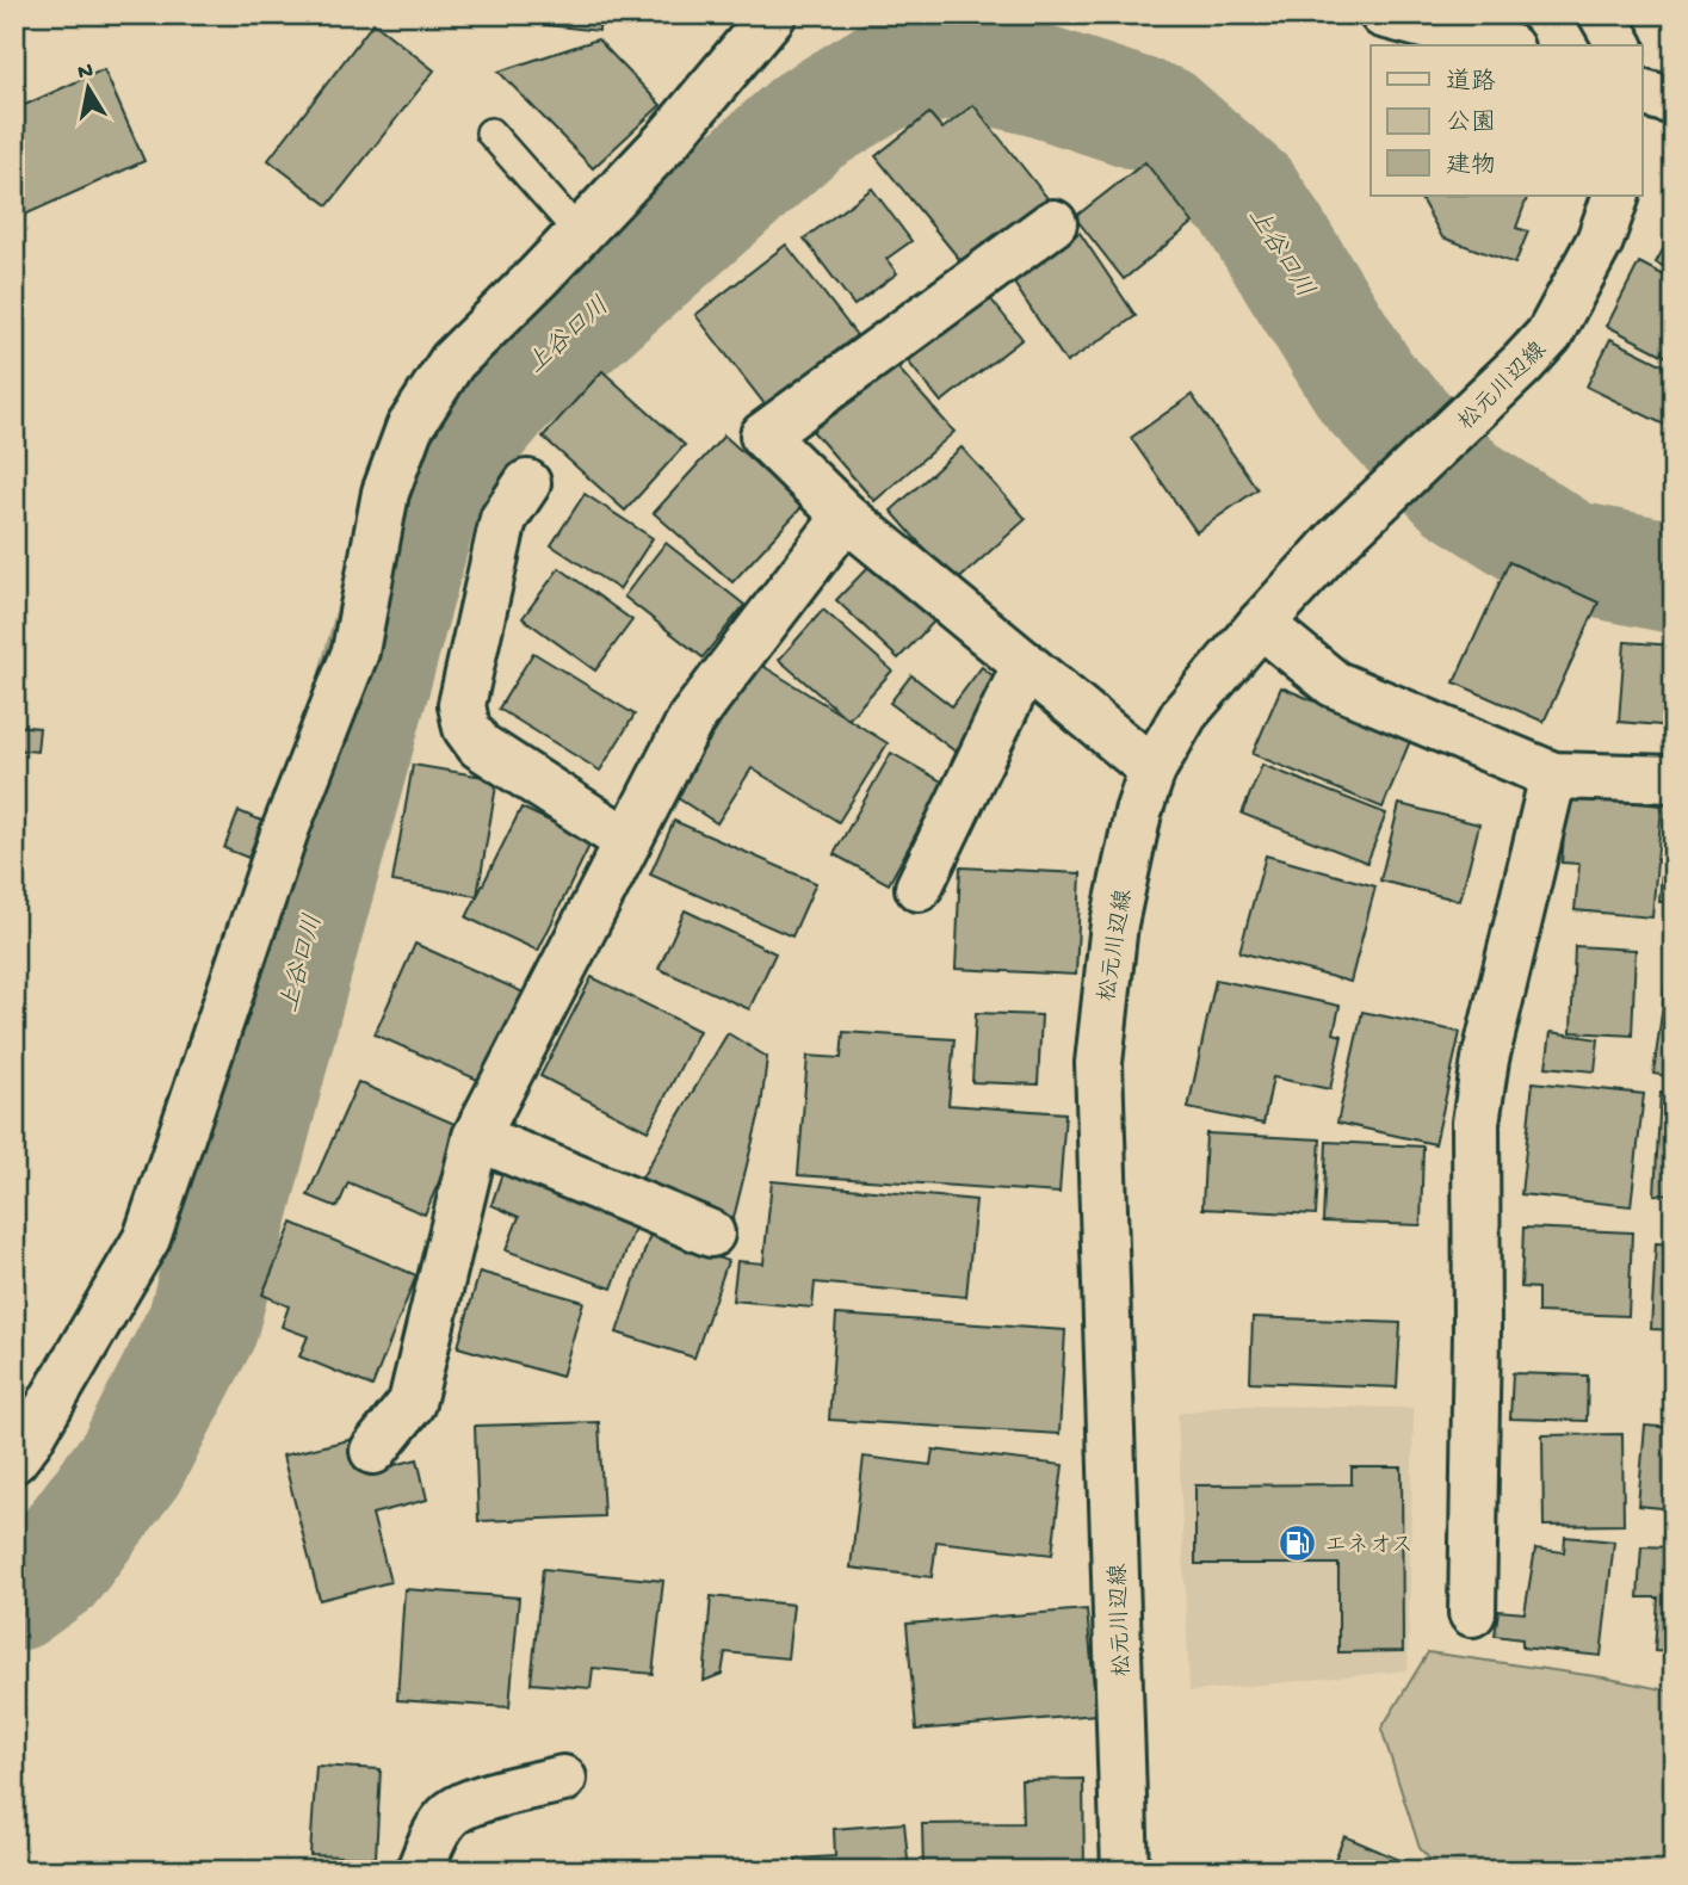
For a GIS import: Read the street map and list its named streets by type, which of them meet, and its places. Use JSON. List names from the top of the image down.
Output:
{
  "streets": {
    "street": ["松元川辺線"]
  },
  "water": ["上谷口川"],
  "places": {
    "fuel station": ["エネオス"]
  },
  "legend": ["道路", "公園", "建物"],
  "north": "top"
}
